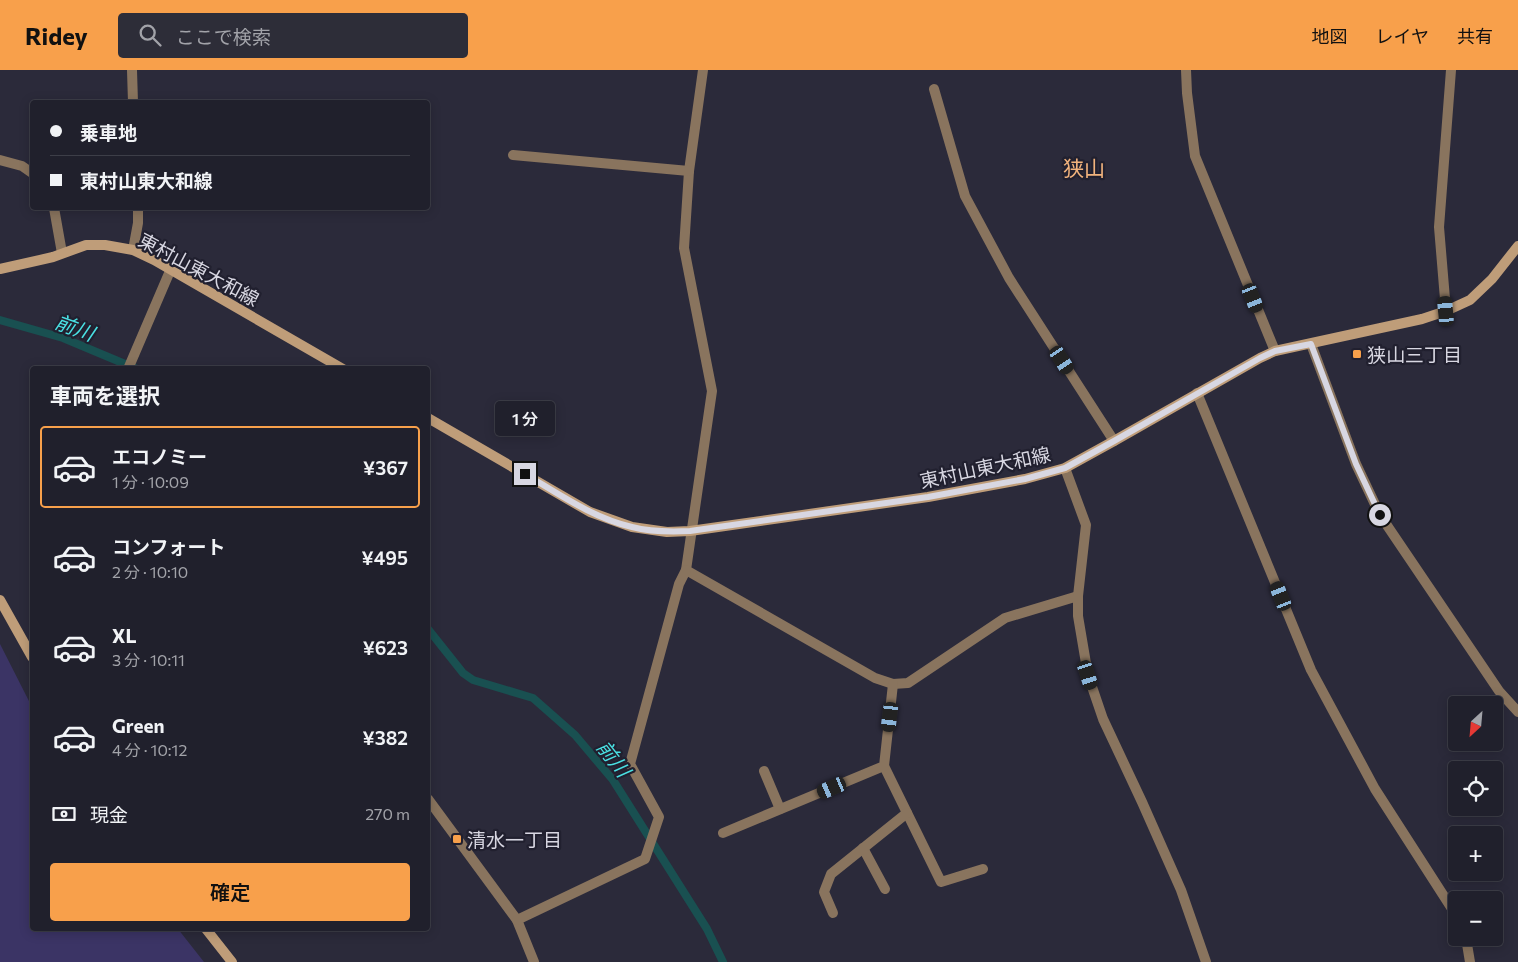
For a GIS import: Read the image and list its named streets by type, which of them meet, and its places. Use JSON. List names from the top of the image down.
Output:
{
  "streets": {
    "main road": ["東村山東大和線"]
  },
  "districts": ["狭山"],
  "water": ["前川"],
  "places": {
    "transit": ["狭山三丁目", "清水一丁目"]
  },
  "north": "bottom left",
  "page": {
    "header": "Ridey",
    "search": "ここで検索",
    "nav": ["地図", "レイヤ", "共有"],
    "banner": ["乗車地", "東村山東大和線"],
    "heading": "車両を選択",
    "bubble": "1 分",
    "list": [
      {
        "name": "エコノミー",
        "note": "1 分 · 10:09",
        "value": "¥367"
      },
      {
        "name": "コンフォート",
        "note": "2 分 · 10:10",
        "value": "¥495"
      },
      {
        "name": "XL",
        "note": "3 分 · 10:11",
        "value": "¥623"
      },
      {
        "name": "Green",
        "note": "4 分 · 10:12",
        "value": "¥382"
      }
    ],
    "map_buttons": ["+", "−"],
    "pay": ["現金", "270 m"],
    "buttons": "確定"
  }
}
